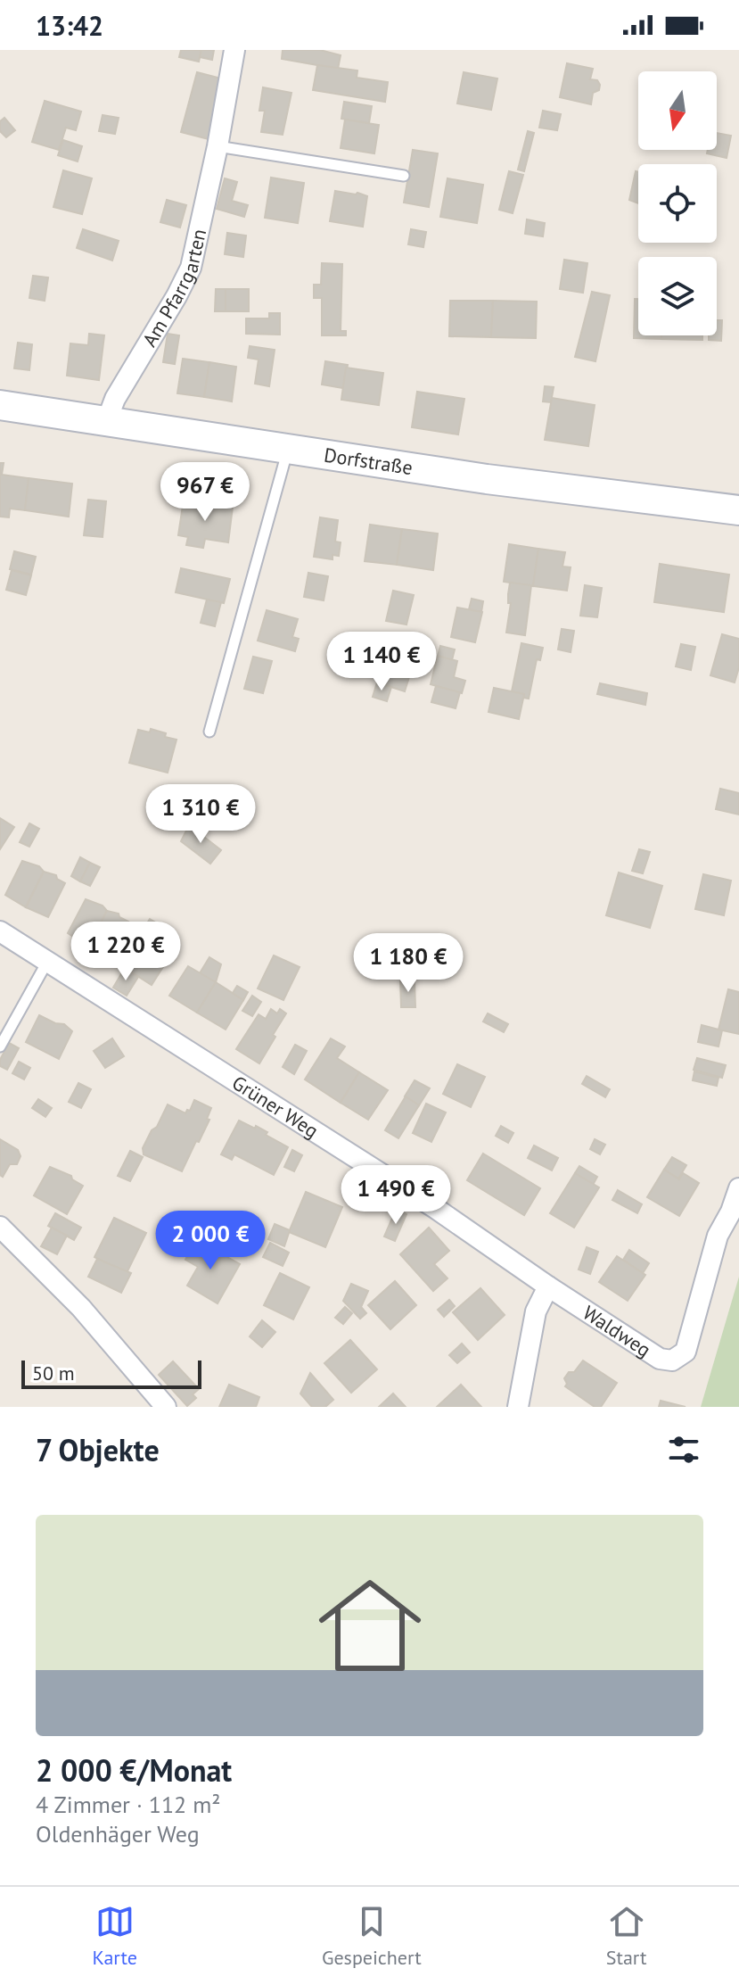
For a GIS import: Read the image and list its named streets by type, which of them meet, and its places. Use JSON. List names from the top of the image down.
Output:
{
  "streets": {
    "street": [
      "Am Pfarrgarten",
      "Dorfstraße",
      "Grüner Weg",
      "Waldweg"
    ]
  },
  "crossings": [
    ["Am Pfarrgarten", "Dorfstraße"],
    ["Grüner Weg", "Waldweg"]
  ],
  "scale_bar": "50 m",
  "north": "bottom",
  "page": {
    "status": "13:42",
    "price": [
      "967 €",
      "1 140 €",
      "1 310 €",
      "1 220 €",
      "1 180 €",
      "1 490 €",
      "2 000 €"
    ],
    "scale": "50 m",
    "heading": "7 Objekte",
    "list": [
      {
        "name": "2 000 €/Monat",
        "note": "4 Zimmer · 112 m² · Oldenhäger Weg"
      }
    ],
    "tabs": ["Karte", "Gespeichert", "Start"]
  }
}
